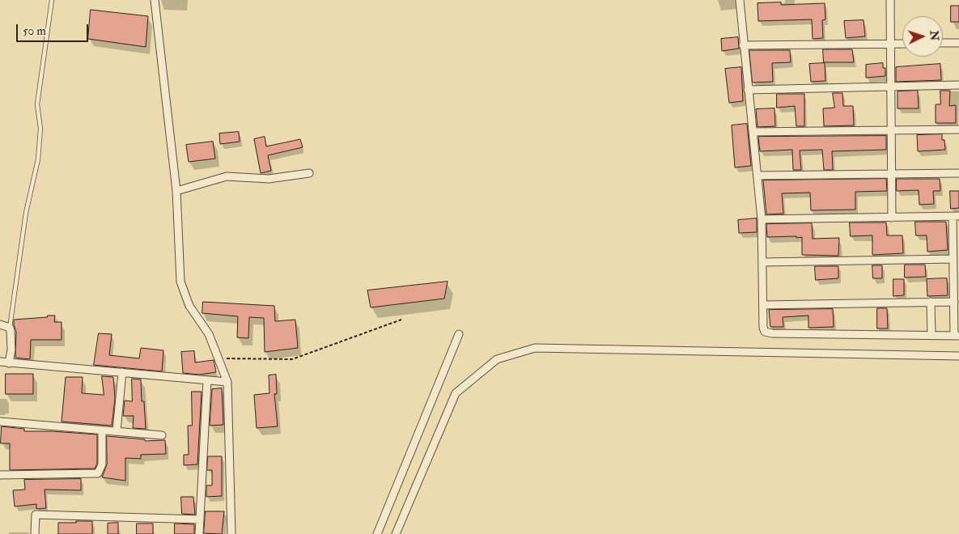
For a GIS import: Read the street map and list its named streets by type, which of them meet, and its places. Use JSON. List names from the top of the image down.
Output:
{
  "scale_bar": "50 m",
  "north": "right"
}
